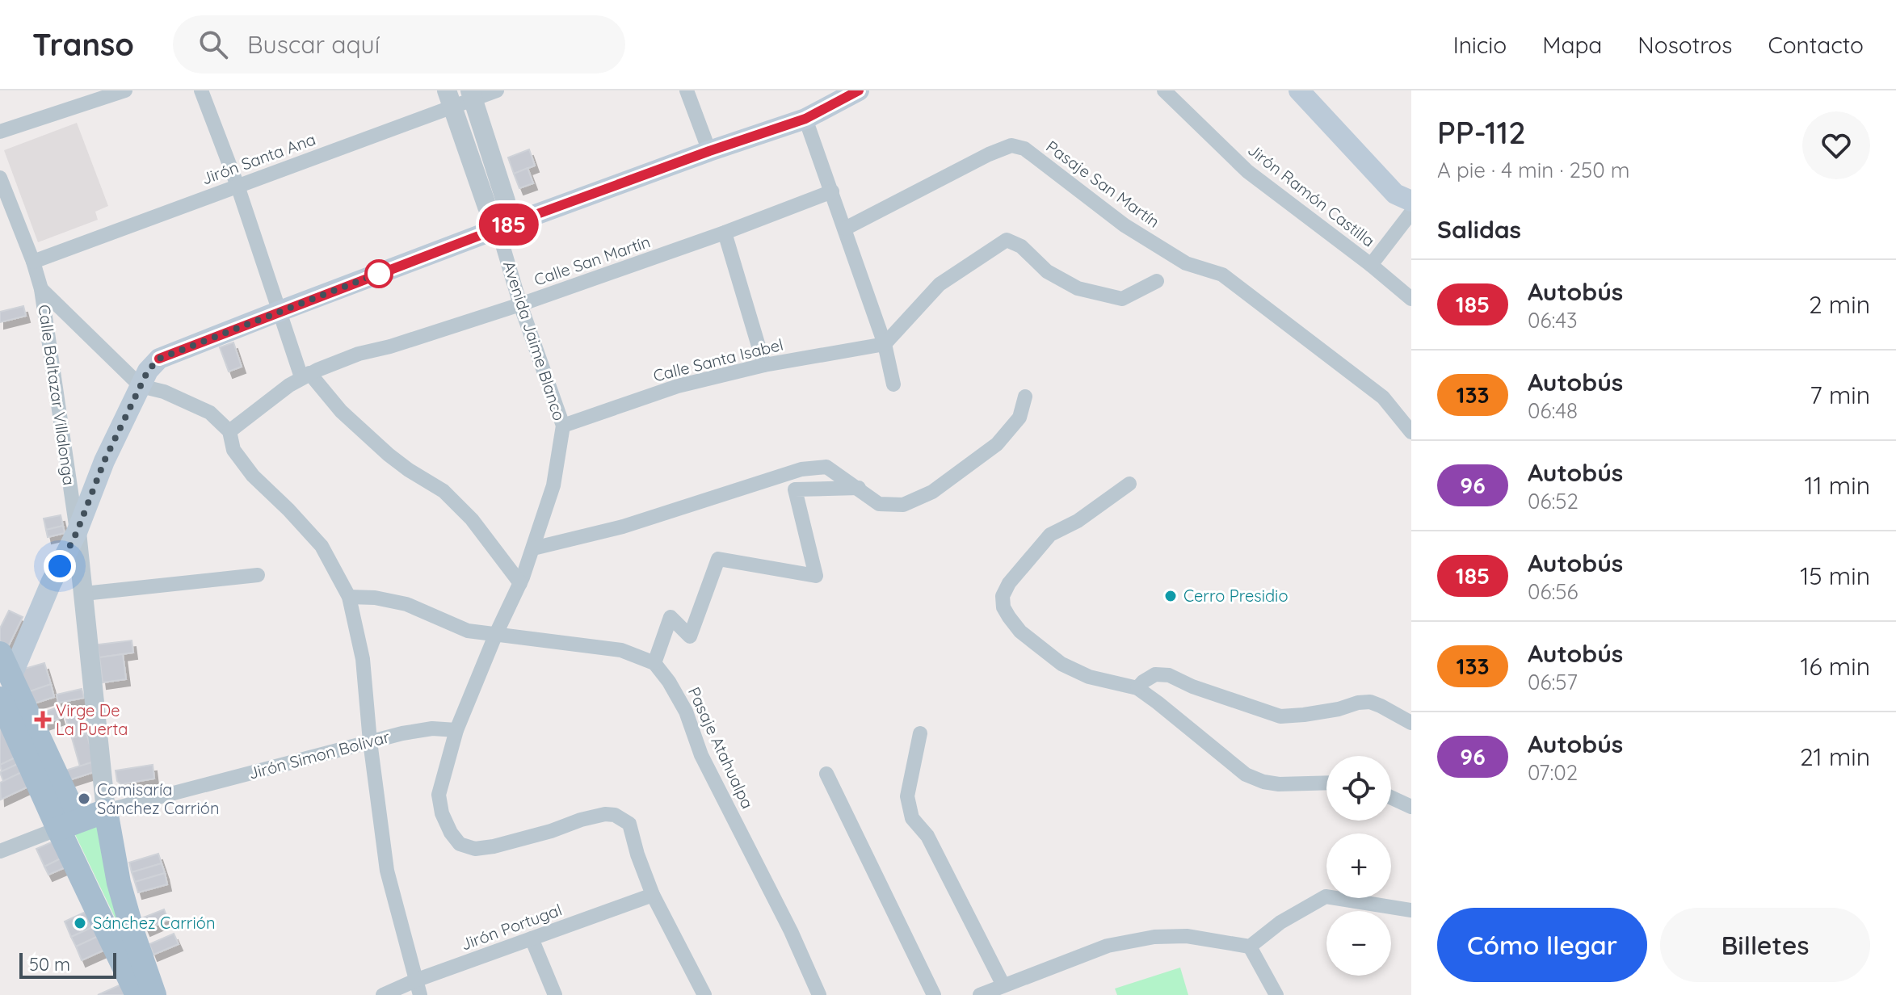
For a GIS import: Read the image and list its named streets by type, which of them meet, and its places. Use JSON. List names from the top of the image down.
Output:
{
  "streets": {
    "main road": ["Jirón Simon Bolivar"],
    "street": [
      "Jirón Santa Ana",
      "Pasaje San Martín",
      "Jirón Ramón Castilla",
      "Calle San Martín",
      "Avenida Jaime Blanco",
      "Calle Santa Isabel",
      "Calle Baltazar Villalonga",
      "Pasaje Atahualpa",
      "Jirón Portugal"
    ]
  },
  "crossings": [
    ["Jirón Santa Ana", "Avenida Jaime Blanco"],
    ["Jirón Santa Ana", "Calle Baltazar Villalonga"],
    ["Calle San Martín", "Avenida Jaime Blanco"],
    ["Avenida Jaime Blanco", "Calle Santa Isabel"],
    ["Avenida Jaime Blanco", "Jirón Simon Bolivar"],
    ["Avenida Jaime Blanco", "Jirón Portugal"],
    ["Calle Baltazar Villalonga", "Jirón Simon Bolivar"]
  ],
  "places": {
    "other": ["Cerro Presidio", "Comisaría Sánchez Carrión", "Sánchez Carrión"],
    "health": ["Virge De La Puerta"]
  },
  "lines": ["bus line 185"],
  "scale_bar": "50 m",
  "page": {
    "header": "Transo",
    "search": "Buscar aquí",
    "nav": [
      "Inicio",
      "Mapa",
      "Nosotros",
      "Contacto"
    ],
    "on_map": "185",
    "heading": [
      ["PP-112", "A pie · 4 min · 250 m"],
      "Salidas"
    ],
    "list": [
      {
        "mark": "185",
        "name": "Autobús",
        "note": "06:43",
        "value": "2 min"
      },
      {
        "mark": "133",
        "name": "Autobús",
        "note": "06:48",
        "value": "7 min"
      },
      {
        "mark": "96",
        "name": "Autobús",
        "note": "06:52",
        "value": "11 min"
      },
      {
        "mark": "185",
        "name": "Autobús",
        "note": "06:56",
        "value": "15 min"
      },
      {
        "mark": "133",
        "name": "Autobús",
        "note": "06:57",
        "value": "16 min"
      },
      {
        "mark": "96",
        "name": "Autobús",
        "note": "07:02",
        "value": "21 min"
      }
    ],
    "map_buttons": ["+", "−"],
    "buttons": ["Cómo llegar", "Billetes"],
    "scale": "50 m"
  }
}
